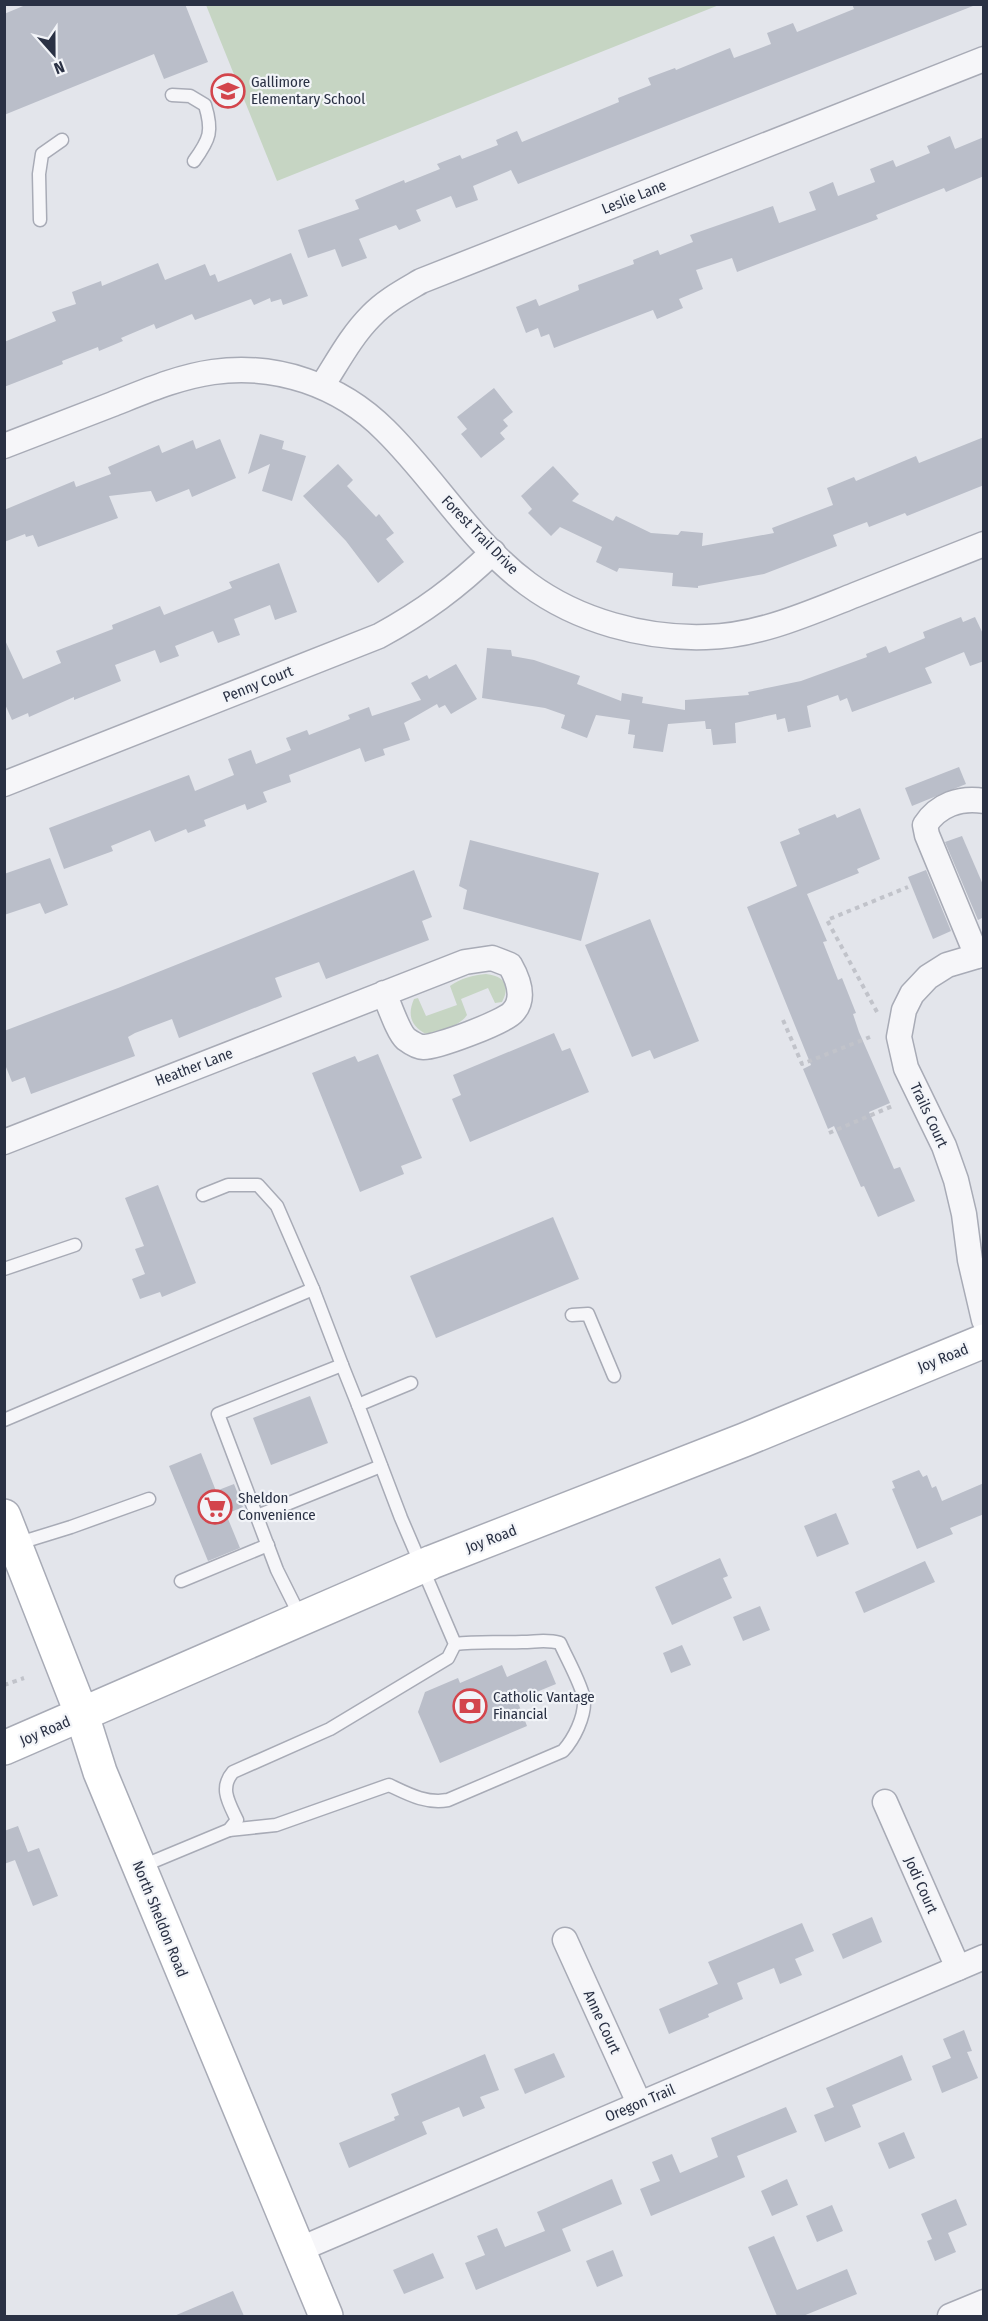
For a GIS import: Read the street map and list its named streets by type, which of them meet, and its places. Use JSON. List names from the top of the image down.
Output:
{
  "streets": {
    "street": [
      "Leslie Lane",
      "Forest Trail Drive",
      "Penny Court",
      "Heather Lane",
      "Trails Court",
      "Joy Road",
      "Jodi Court",
      "North Sheldon Road",
      "Anne Court",
      "Oregon Trail"
    ]
  },
  "crossings": [
    ["Leslie Lane", "Forest Trail Drive"],
    ["Forest Trail Drive", "Penny Court"],
    ["Joy Road", "North Sheldon Road"],
    ["Jodi Court", "Oregon Trail"],
    ["North Sheldon Road", "Oregon Trail"],
    ["Anne Court", "Oregon Trail"]
  ],
  "places": {
    "school or university": ["Gallimore Elementary School"],
    "supermarket": ["Sheldon Convenience"],
    "bank": ["Catholic Vantage Financial"]
  },
  "north": "bottom"
}
